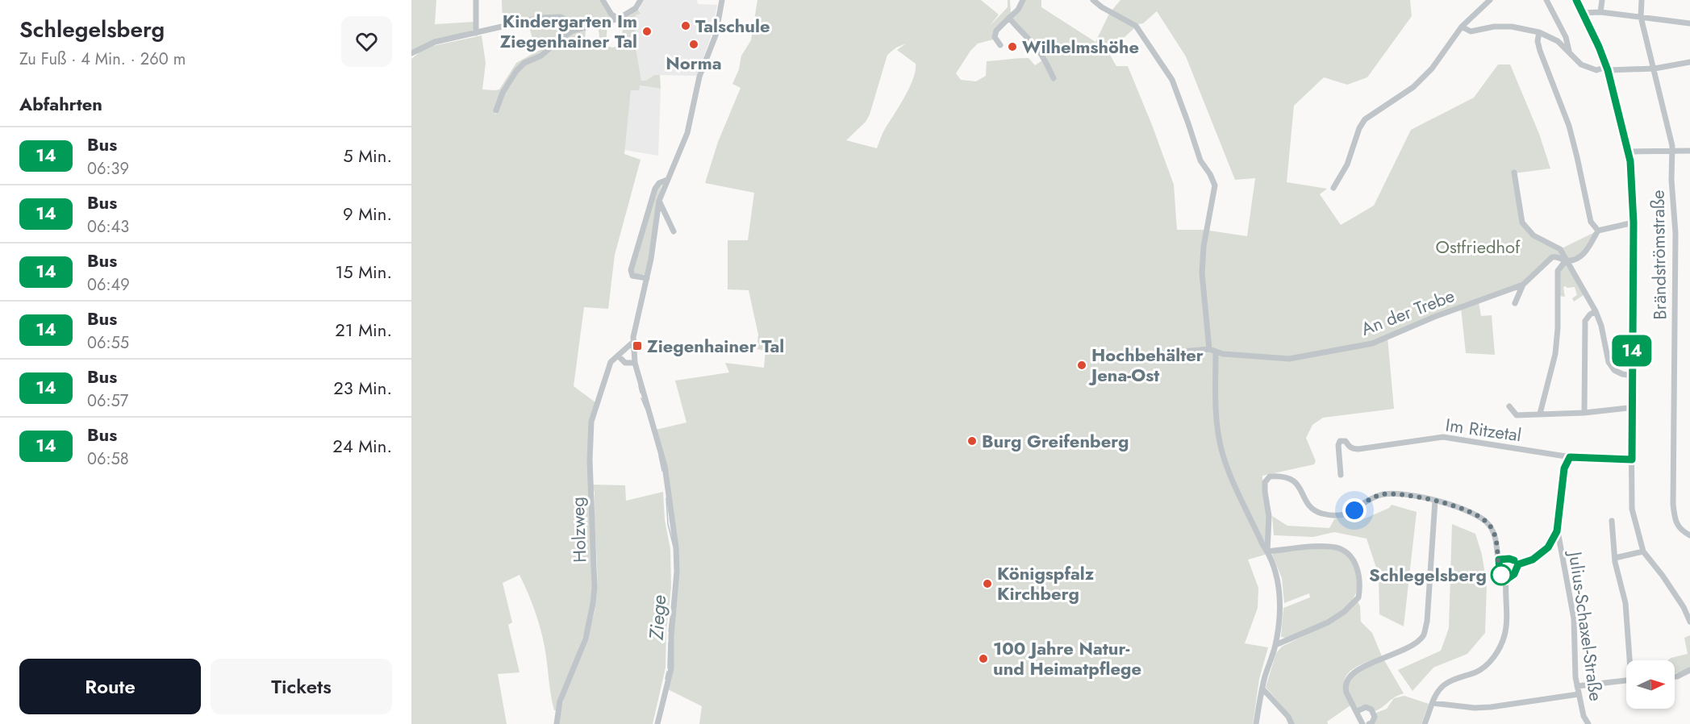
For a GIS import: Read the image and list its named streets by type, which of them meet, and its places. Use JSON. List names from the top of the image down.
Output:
{
  "streets": {
    "street": [
      "Brändströmstraße",
      "An der Trebe",
      "Im Ritzetal",
      "Holzweg",
      "Julius-Schaxel-Straße"
    ]
  },
  "water": ["Ziege"],
  "parks": ["Ostfriedhof"],
  "places": {
    "other": [
      "Talschule",
      "Kindergarten Im Ziegenhainer Tal",
      "Norma",
      "Wilhelmshöhe",
      "Hochbehälter Jena-Ost",
      "Burg Greifenberg",
      "Schlegelsberg",
      "Königspfalz Kirchberg",
      "100 Jahre Natur- und Heimatpflege"
    ],
    "transit": ["Ziegenhainer Tal"]
  },
  "lines": ["bus line 14"],
  "north": "right",
  "page": {
    "heading": [
      ["Schlegelsberg", "Zu Fuß · 4 Min. · 260 m"],
      "Abfahrten"
    ],
    "on_map": "14",
    "list": [
      {
        "mark": "14",
        "name": "Bus",
        "note": "06:39",
        "value": "5 Min."
      },
      {
        "mark": "14",
        "name": "Bus",
        "note": "06:43",
        "value": "9 Min."
      },
      {
        "mark": "14",
        "name": "Bus",
        "note": "06:49",
        "value": "15 Min."
      },
      {
        "mark": "14",
        "name": "Bus",
        "note": "06:55",
        "value": "21 Min."
      },
      {
        "mark": "14",
        "name": "Bus",
        "note": "06:57",
        "value": "23 Min."
      },
      {
        "mark": "14",
        "name": "Bus",
        "note": "06:58",
        "value": "24 Min."
      }
    ],
    "buttons": ["Route", "Tickets"]
  }
}
